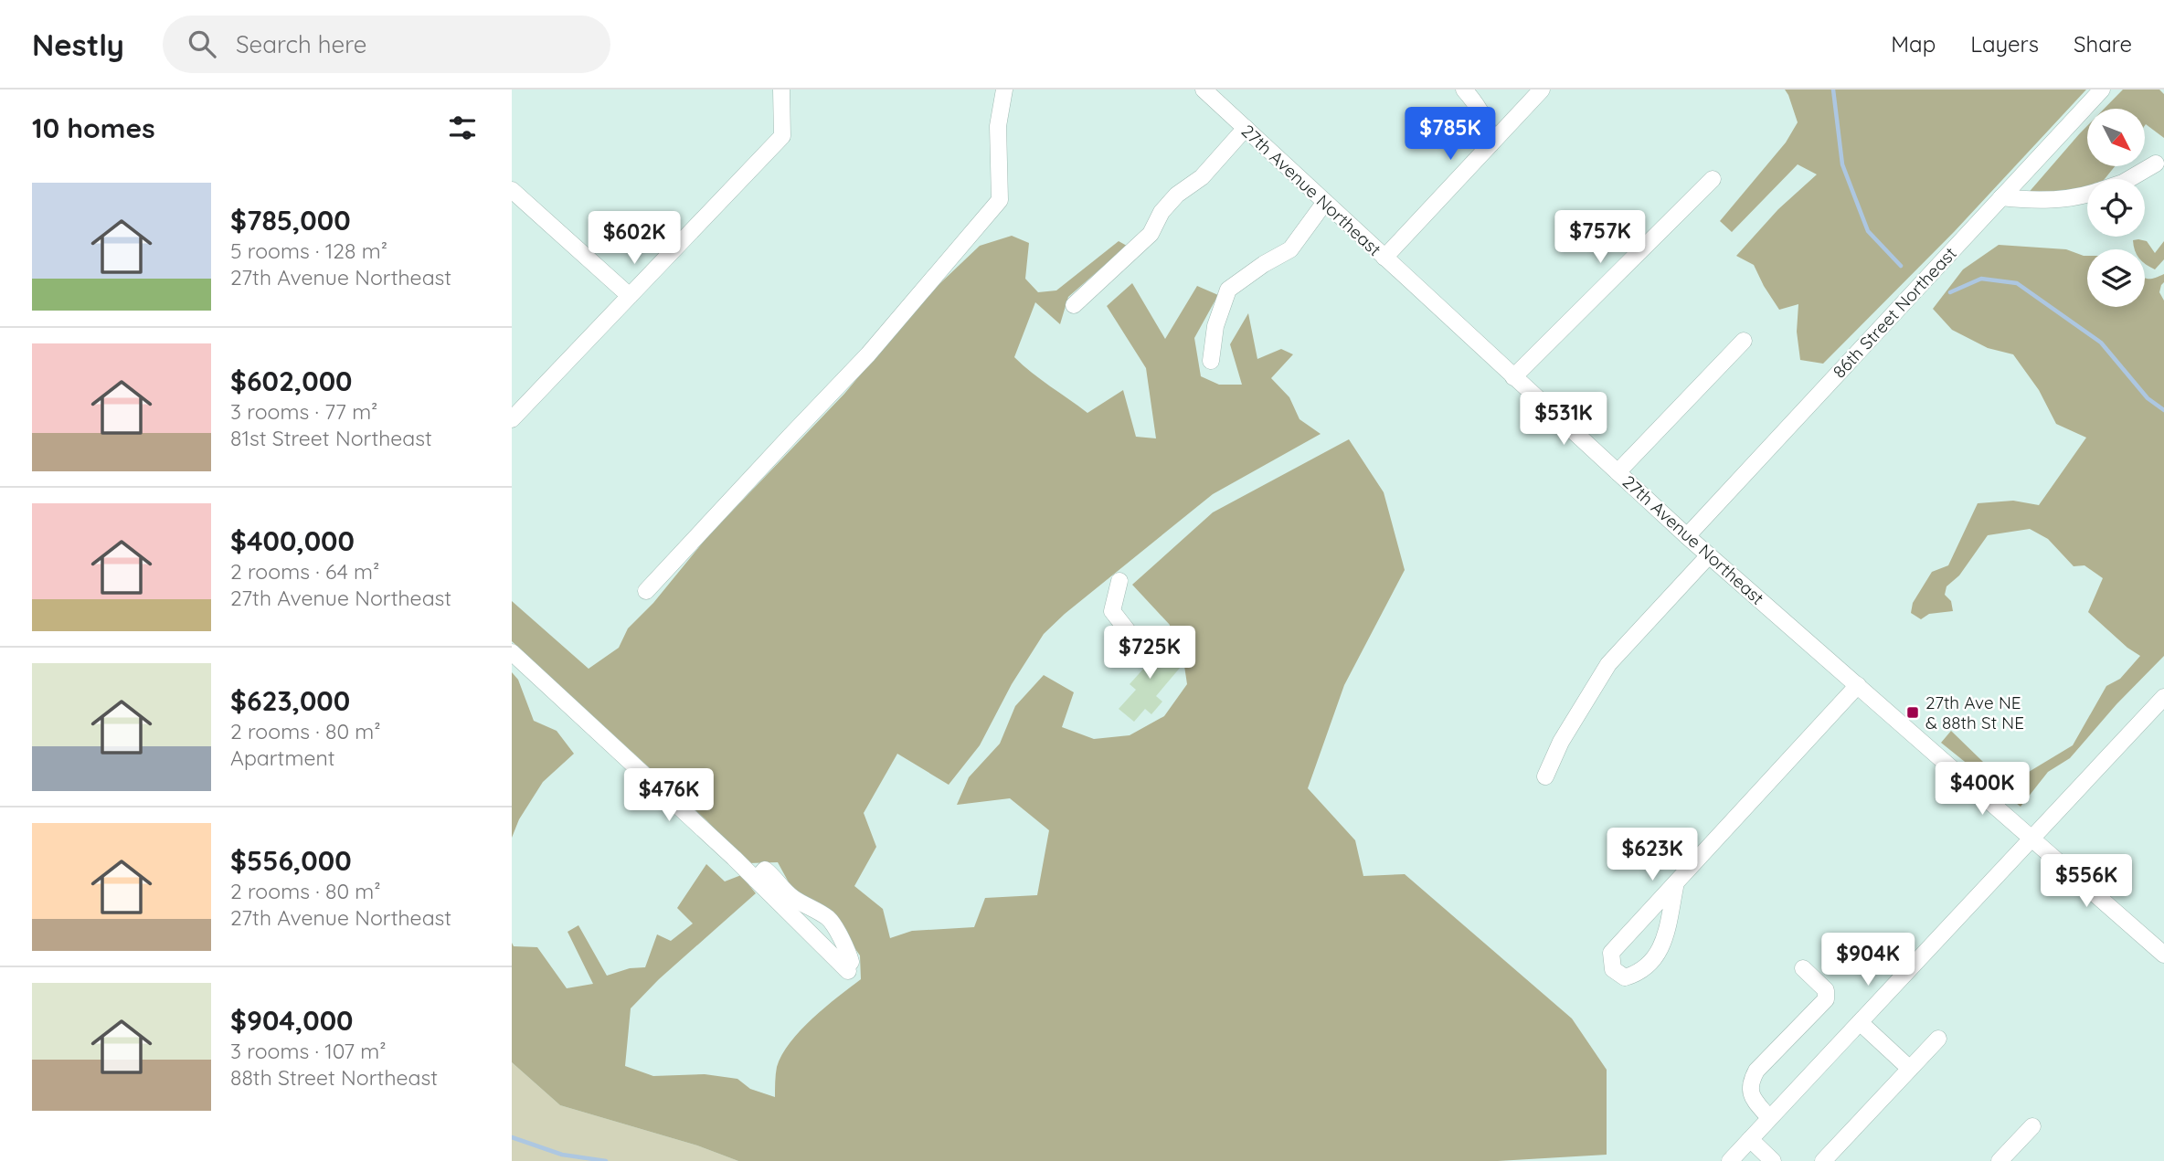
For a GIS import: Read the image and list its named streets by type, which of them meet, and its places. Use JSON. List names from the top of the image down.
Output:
{
  "streets": {
    "street": ["27th Avenue Northeast", "86th Street Northeast"]
  },
  "crossings": [
    ["27th Avenue Northeast", "86th Street Northeast"]
  ],
  "places": {
    "transit": ["27th Ave NE & 88th St NE"]
  },
  "north": "bottom right",
  "page": {
    "header": "Nestly",
    "search": "Search here",
    "nav": ["Map", "Layers", "Share"],
    "heading": "10 homes",
    "price": [
      "$785K",
      "$757K",
      "$602K",
      "$531K",
      "$725K",
      "$400K",
      "$476K",
      "$623K",
      "$556K",
      "$904K"
    ],
    "list": [
      {
        "name": "$785,000",
        "note": "5 rooms · 128 m² · 27th Avenue Northeast"
      },
      {
        "name": "$602,000",
        "note": "3 rooms · 77 m² · 81st Street Northeast"
      },
      {
        "name": "$400,000",
        "note": "2 rooms · 64 m² · 27th Avenue Northeast"
      },
      {
        "name": "$623,000",
        "note": "2 rooms · 80 m² · Apartment"
      },
      {
        "name": "$556,000",
        "note": "2 rooms · 80 m² · 27th Avenue Northeast"
      },
      {
        "name": "$904,000",
        "note": "3 rooms · 107 m² · 88th Street Northeast"
      }
    ]
  }
}
